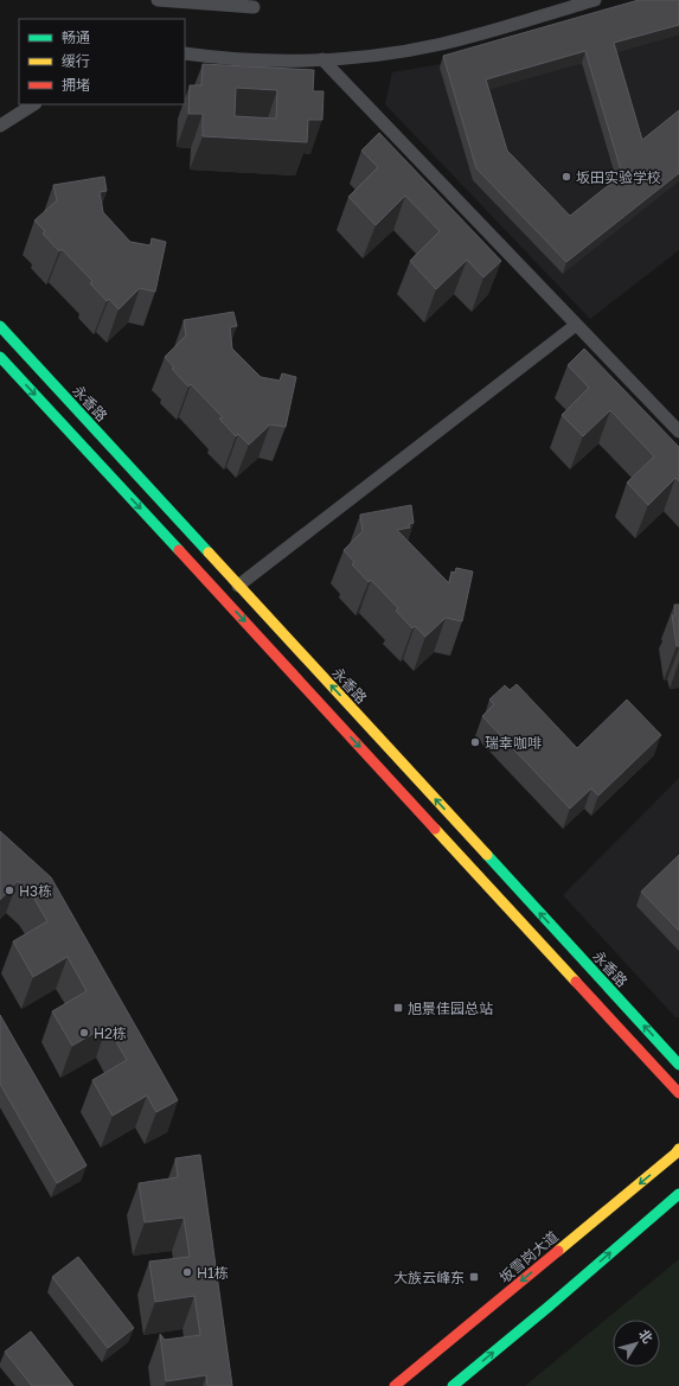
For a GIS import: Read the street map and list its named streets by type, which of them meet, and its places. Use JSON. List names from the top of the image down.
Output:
{
  "streets": {
    "main road": ["永香路", "坂雪岗大道"]
  },
  "places": {
    "other": [
      "坂田实验学校",
      "瑞幸咖啡",
      "H3栋",
      "H2栋",
      "H1栋"
    ],
    "transit": ["旭景佳园总站", "大族云峰东"]
  },
  "legend": ["畅通", "缓行", "拥堵"],
  "north": "top right"
}
